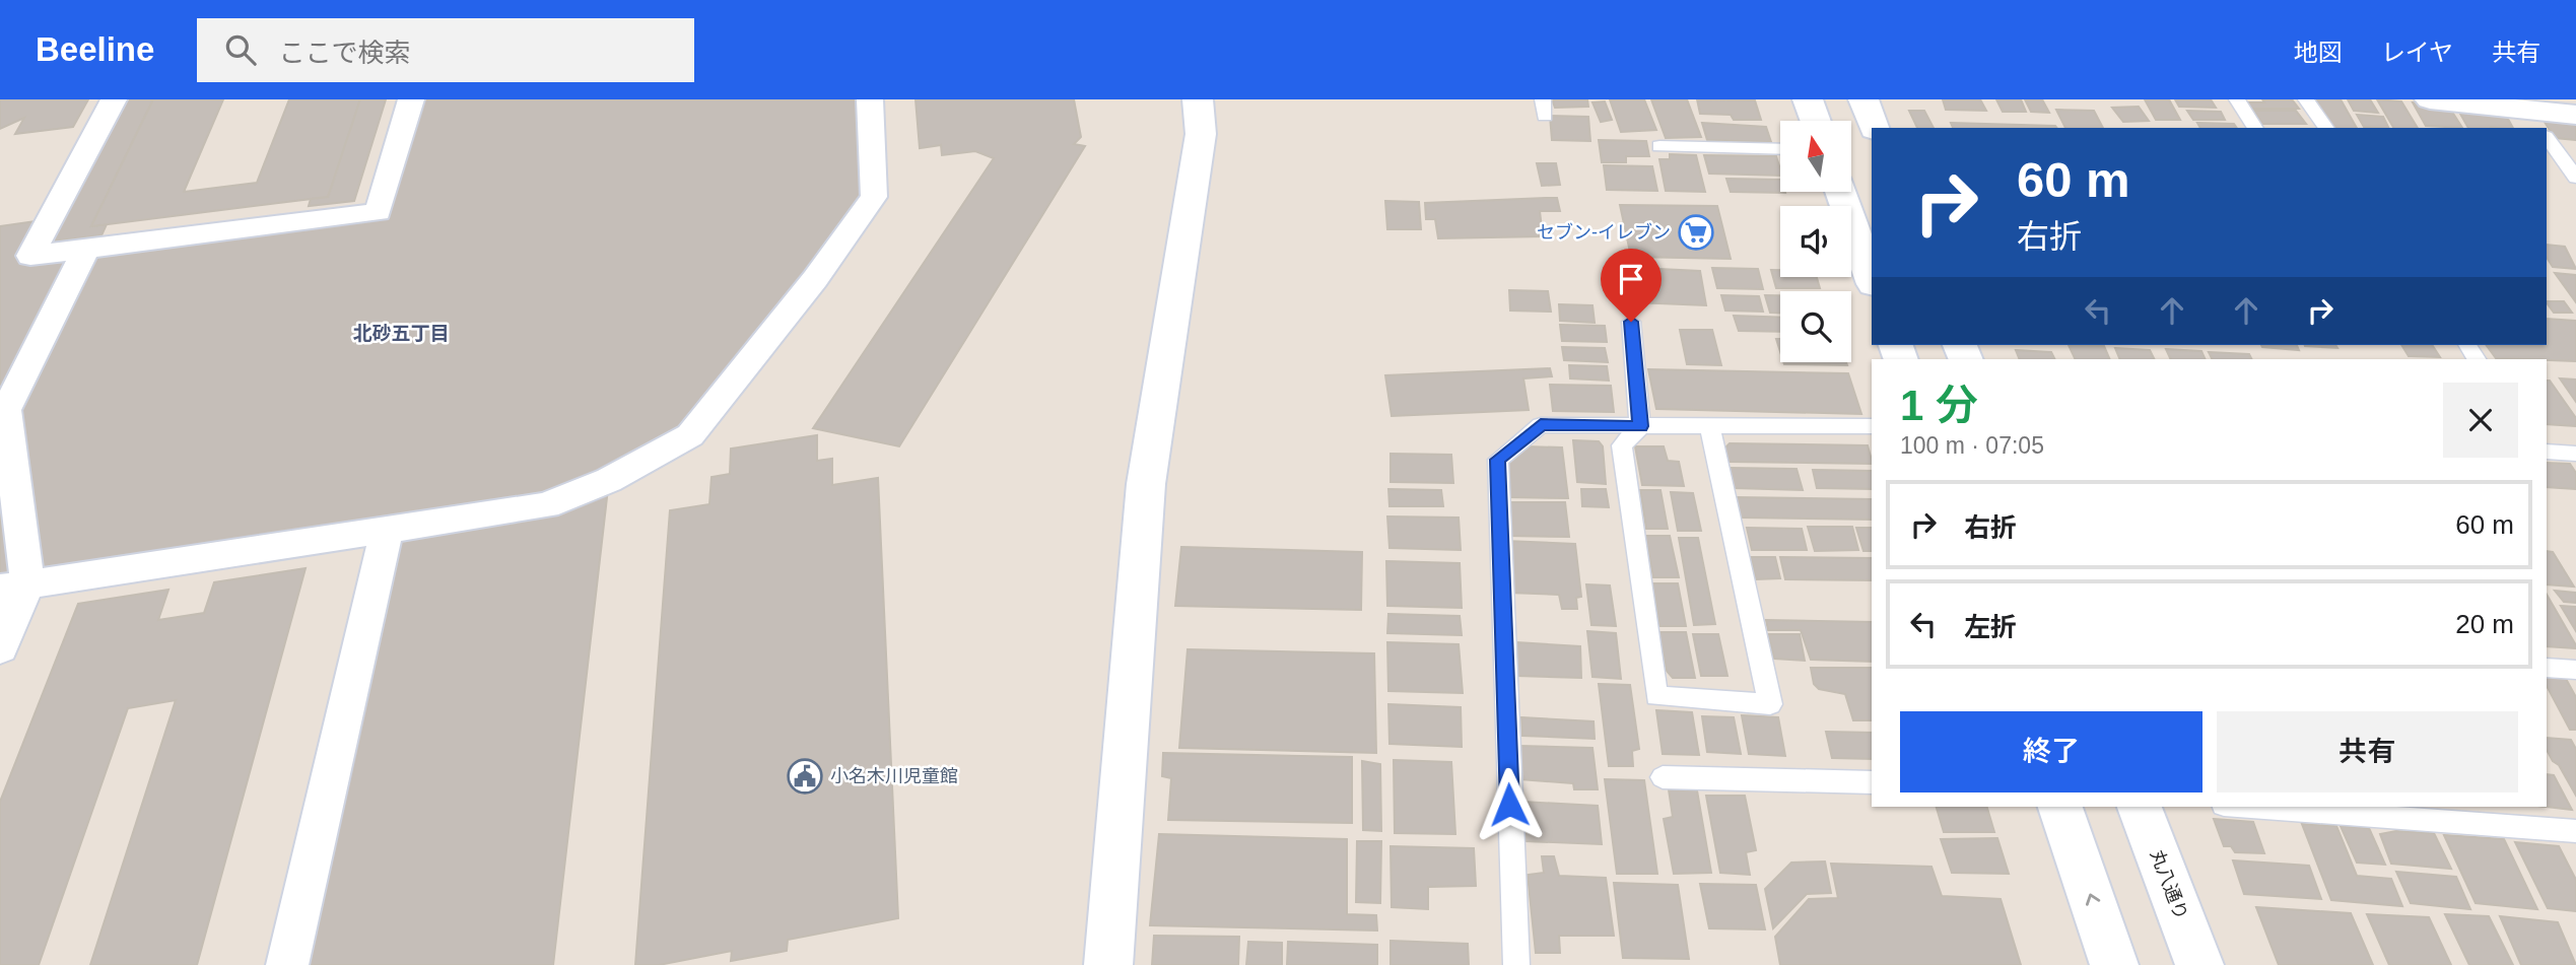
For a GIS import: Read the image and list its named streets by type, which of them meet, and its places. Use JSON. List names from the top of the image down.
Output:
{
  "streets": {
    "street": ["丸八通り"]
  },
  "districts": ["北砂五丁目"],
  "places": {
    "supermarket": ["セブン-イレブン"],
    "public building": ["小名木川児童館"]
  },
  "north": "top",
  "page": {
    "header": "Beeline",
    "search": "ここで検索",
    "nav": ["地図", "レイヤ", "共有"],
    "turn": ["60 m", "右折"],
    "heading": ["1 分", "100 m · 07:05"],
    "list": [
      {
        "name": "右折",
        "value": "60 m"
      },
      {
        "name": "左折",
        "value": "20 m"
      }
    ],
    "buttons": ["終了", "共有"]
  }
}
